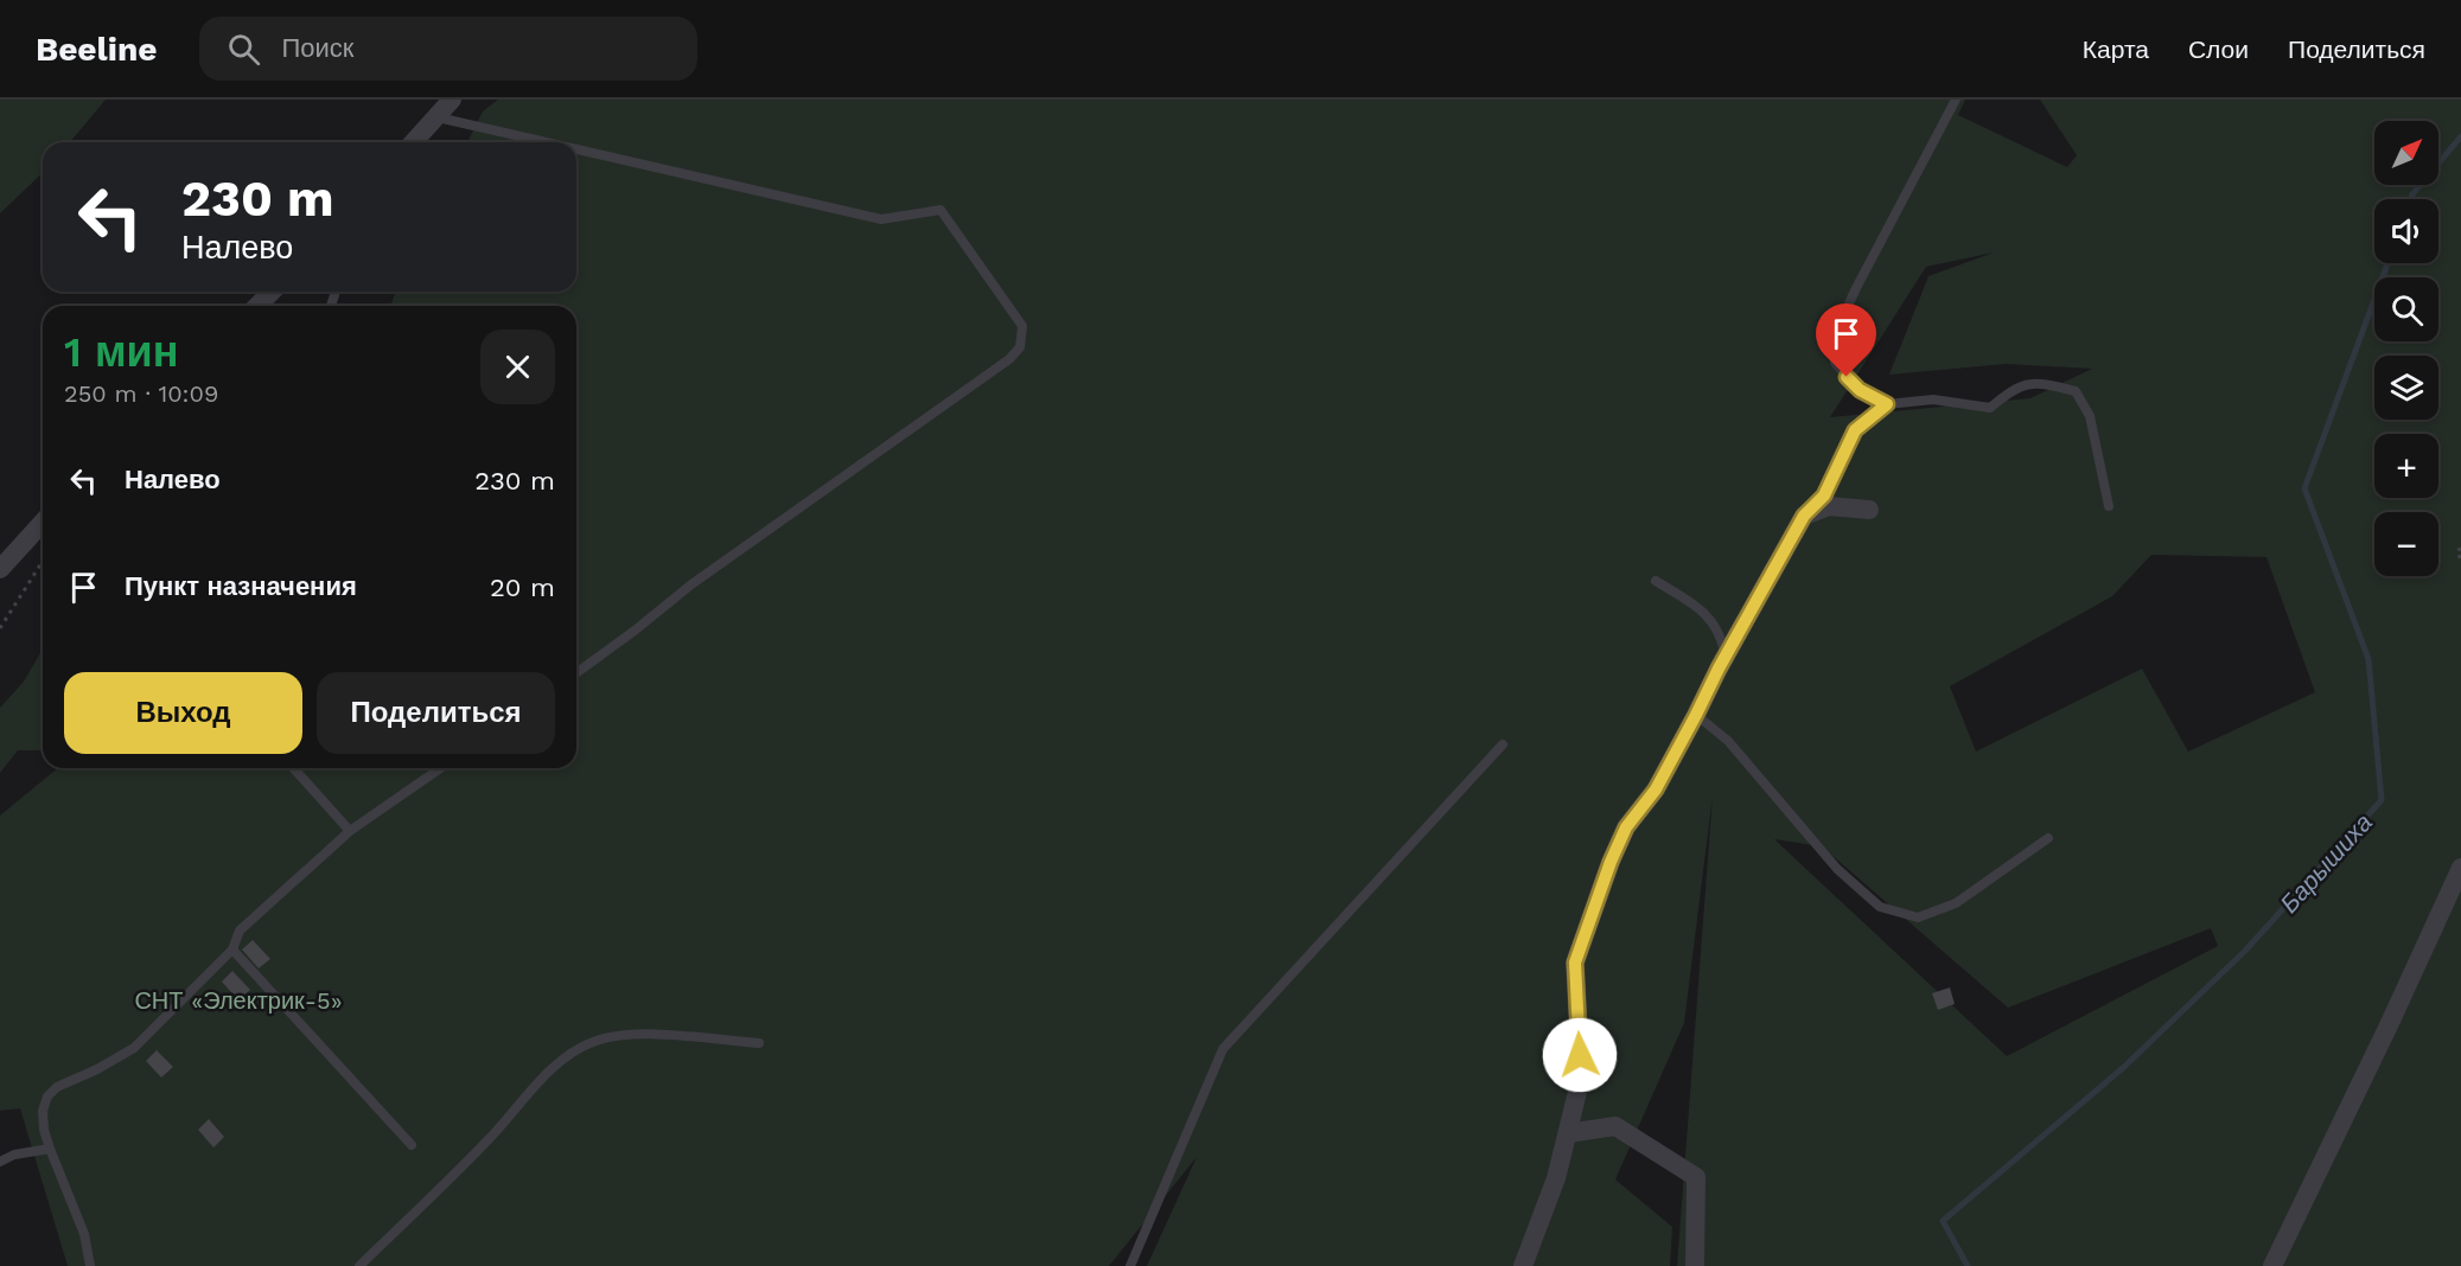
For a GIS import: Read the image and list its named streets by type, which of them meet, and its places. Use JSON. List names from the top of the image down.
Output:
{
  "water": ["Барышиха"],
  "parks": ["СНТ «Электрик-5»"],
  "north": "top right",
  "page": {
    "header": "Beeline",
    "search": "Поиск",
    "nav": ["Карта", "Слои", "Поделиться"],
    "map_buttons": ["+", "−"],
    "turn": ["230 m", "Налево"],
    "heading": ["1 мин", "250 m · 10:09"],
    "list": [
      {
        "name": "Налево",
        "value": "230 m"
      },
      {
        "name": "Пункт назначения",
        "value": "20 m"
      }
    ],
    "buttons": ["Выход", "Поделиться"]
  }
}
